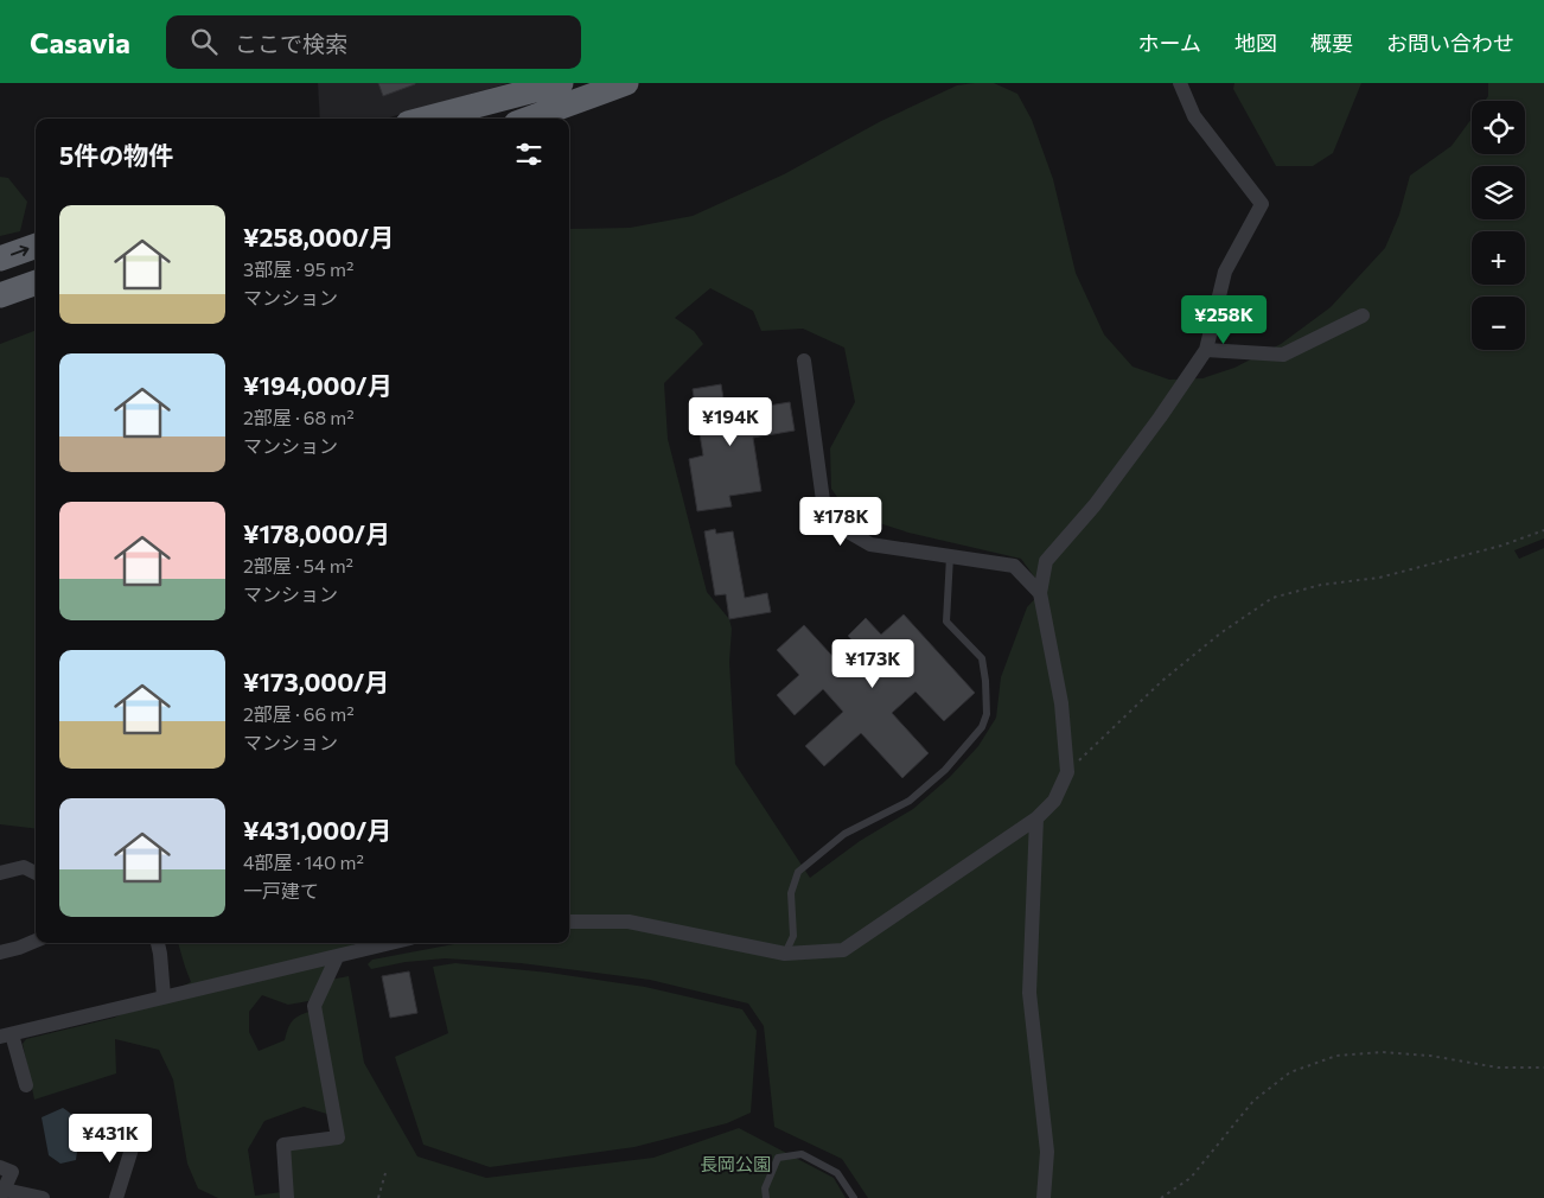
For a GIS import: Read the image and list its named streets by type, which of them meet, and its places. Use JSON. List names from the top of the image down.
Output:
{
  "parks": ["長岡公園"],
  "page": {
    "header": "Casavia",
    "search": "ここで検索",
    "nav": [
      "ホーム",
      "地図",
      "概要",
      "お問い合わせ"
    ],
    "map_buttons": ["+", "−"],
    "heading": "5件の物件",
    "list": [
      {
        "name": "¥258,000/月",
        "note": "3部屋 · 95 m² · マンション"
      },
      {
        "name": "¥194,000/月",
        "note": "2部屋 · 68 m² · マンション"
      },
      {
        "name": "¥178,000/月",
        "note": "2部屋 · 54 m² · マンション"
      },
      {
        "name": "¥173,000/月",
        "note": "2部屋 · 66 m² · マンション"
      },
      {
        "name": "¥431,000/月",
        "note": "4部屋 · 140 m² · 一戸建て"
      }
    ],
    "price": [
      "¥258K",
      "¥194K",
      "¥178K",
      "¥173K",
      "¥431K"
    ]
  }
}
